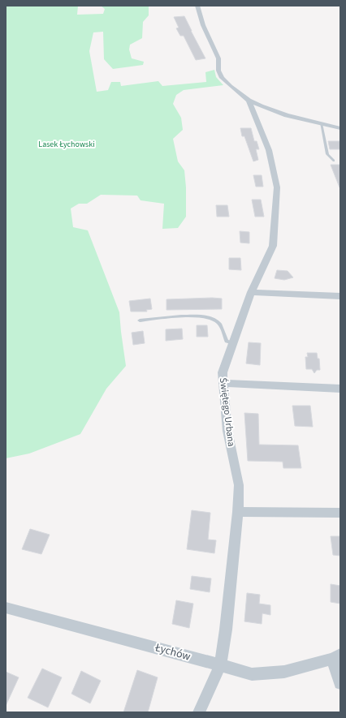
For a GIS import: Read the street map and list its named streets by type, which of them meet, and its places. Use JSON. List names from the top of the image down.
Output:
{
  "streets": {
    "street": ["Świętego Urbana", "Łychów"]
  },
  "crossings": [
    ["Świętego Urbana", "Łychów"]
  ],
  "parks": ["Lasek Łychowski"]
}
